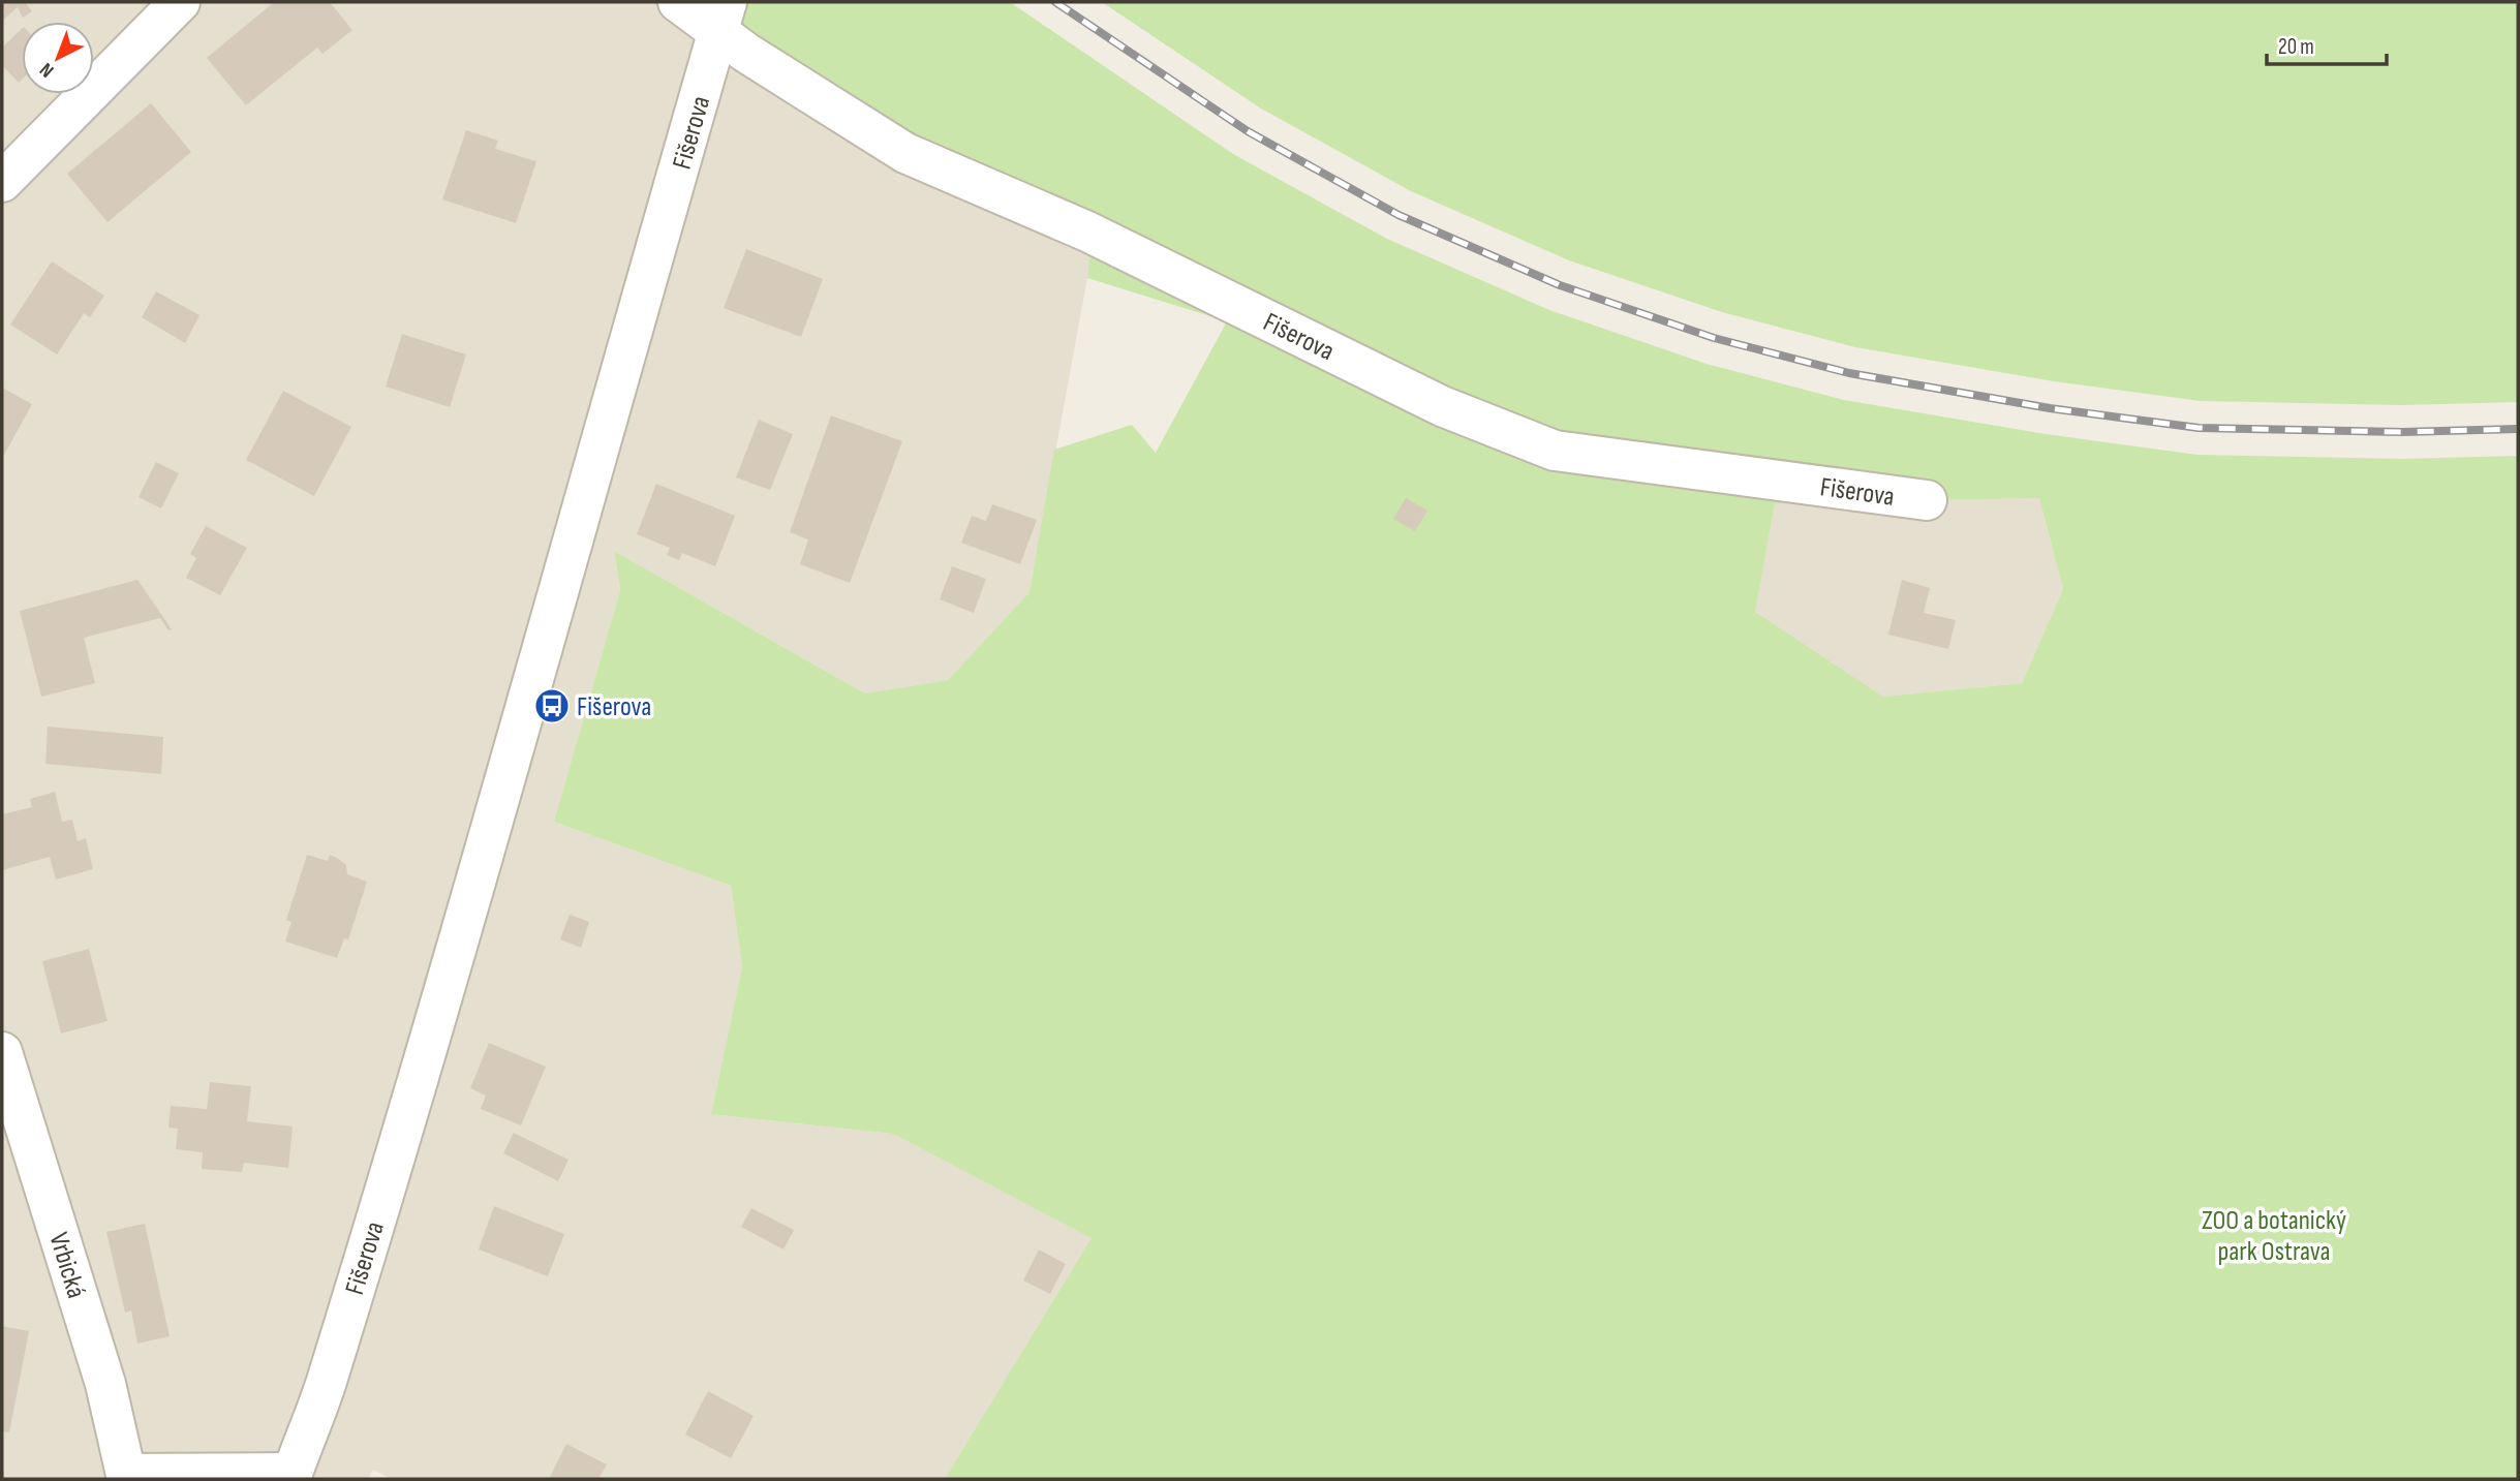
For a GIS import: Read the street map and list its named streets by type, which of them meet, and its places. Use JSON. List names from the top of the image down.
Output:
{
  "streets": {
    "street": ["Fišerova", "Vrbická"]
  },
  "parks": ["ZOO a botanický park Ostrava"],
  "places": {
    "bus stop": ["Fišerova"]
  },
  "scale_bar": "20 m",
  "north": "bottom left"
}
